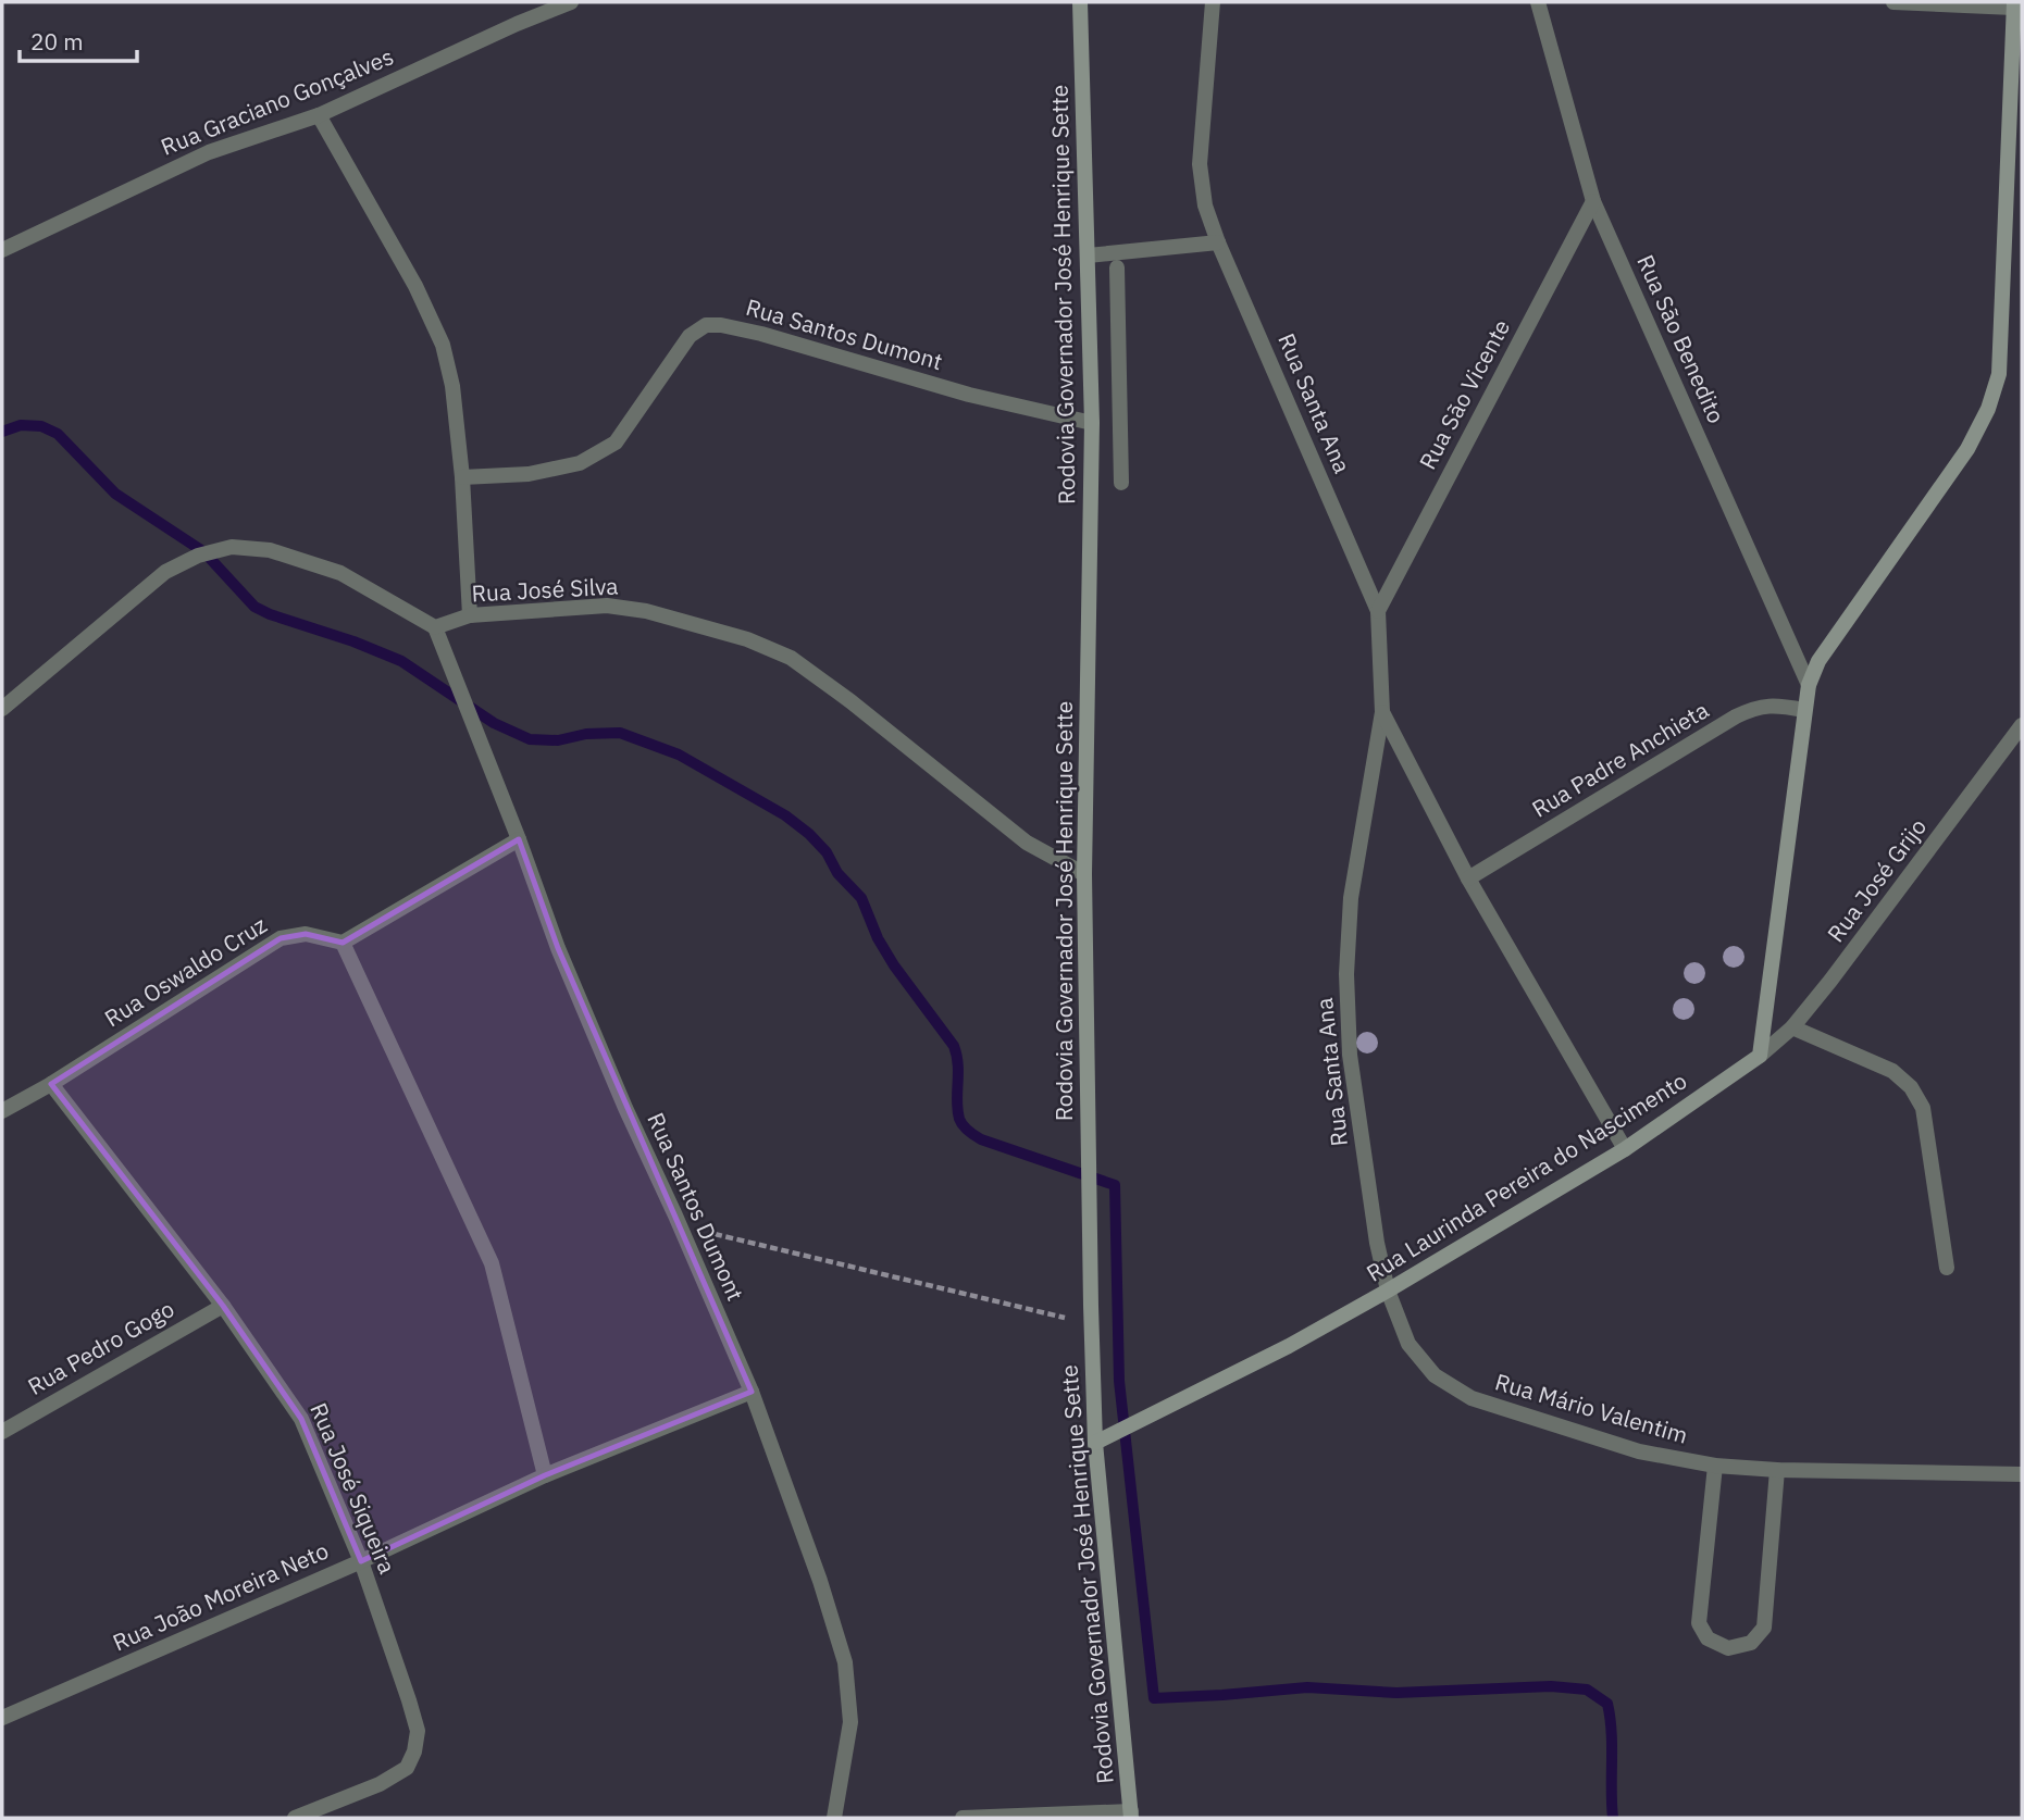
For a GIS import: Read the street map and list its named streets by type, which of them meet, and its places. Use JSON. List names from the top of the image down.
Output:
{
  "streets": {
    "street": [
      "Rua Graciano Gonçalves",
      "Rodovia Governador José Henrique Sette",
      "Rua Santos Dumont",
      "Rua São Benedito",
      "Rua São Vicente",
      "Rua Santa Ana",
      "Rua José Silva",
      "Rua Padre Anchieta",
      "Rua José Grijo",
      "Rua Oswaldo Cruz",
      "Rua Laurinda Pereira do Nascimento",
      "Rua Pedro Gogo",
      "Rua Mário Valentim",
      "Rua José Siqueira",
      "Rua João Moreira Neto"
    ]
  },
  "crossings": [
    ["Rodovia Governador José Henrique Sette", "Rua Santos Dumont"],
    ["Rodovia Governador José Henrique Sette", "Rua José Silva"],
    ["Rodovia Governador José Henrique Sette", "Rua Laurinda Pereira do Nascimento"],
    ["Rua Santos Dumont", "Rua José Silva"],
    ["Rua Santos Dumont", "Rua João Moreira Neto"],
    ["Rua São Benedito", "Rua São Vicente"],
    ["Rua São Vicente", "Rua Santa Ana"],
    ["Rua Santa Ana", "Rua Padre Anchieta"],
    ["Rua Santa Ana", "Rua Laurinda Pereira do Nascimento"],
    ["Rua Santa Ana", "Rua Mário Valentim"],
    ["Rua José Grijo", "Rua Laurinda Pereira do Nascimento"],
    ["Rua Oswaldo Cruz", "Rua José Siqueira"],
    ["Rua Laurinda Pereira do Nascimento", "Rua Mário Valentim"],
    ["Rua Pedro Gogo", "Rua José Siqueira"],
    ["Rua José Siqueira", "Rua João Moreira Neto"]
  ],
  "scale_bar": "20 m"
}
